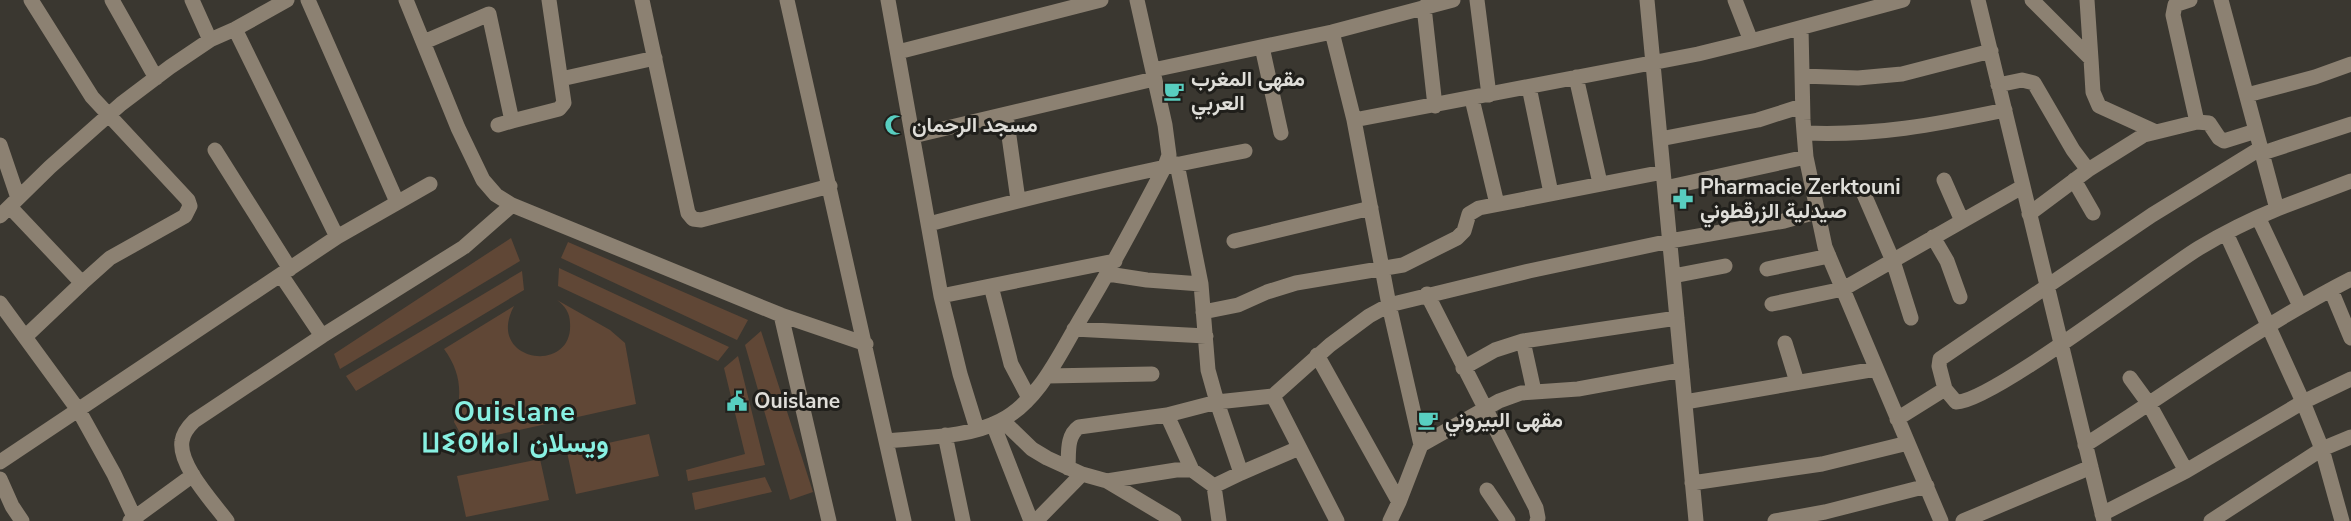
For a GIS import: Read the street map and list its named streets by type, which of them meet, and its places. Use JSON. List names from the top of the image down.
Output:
{
  "districts": ["Ouislane ⵡⵉⵙⵍⴰⵏ ويسلان"],
  "places": {
    "cafe": ["مقهى المغرب العربي", "مقهى البيروني"],
    "mosque": ["مسجد الرحمان"],
    "pharmacy": ["Pharmacie Zerktouni صيدلية الزرقطوني"],
    "public building": ["Ouislane"]
  }
}
